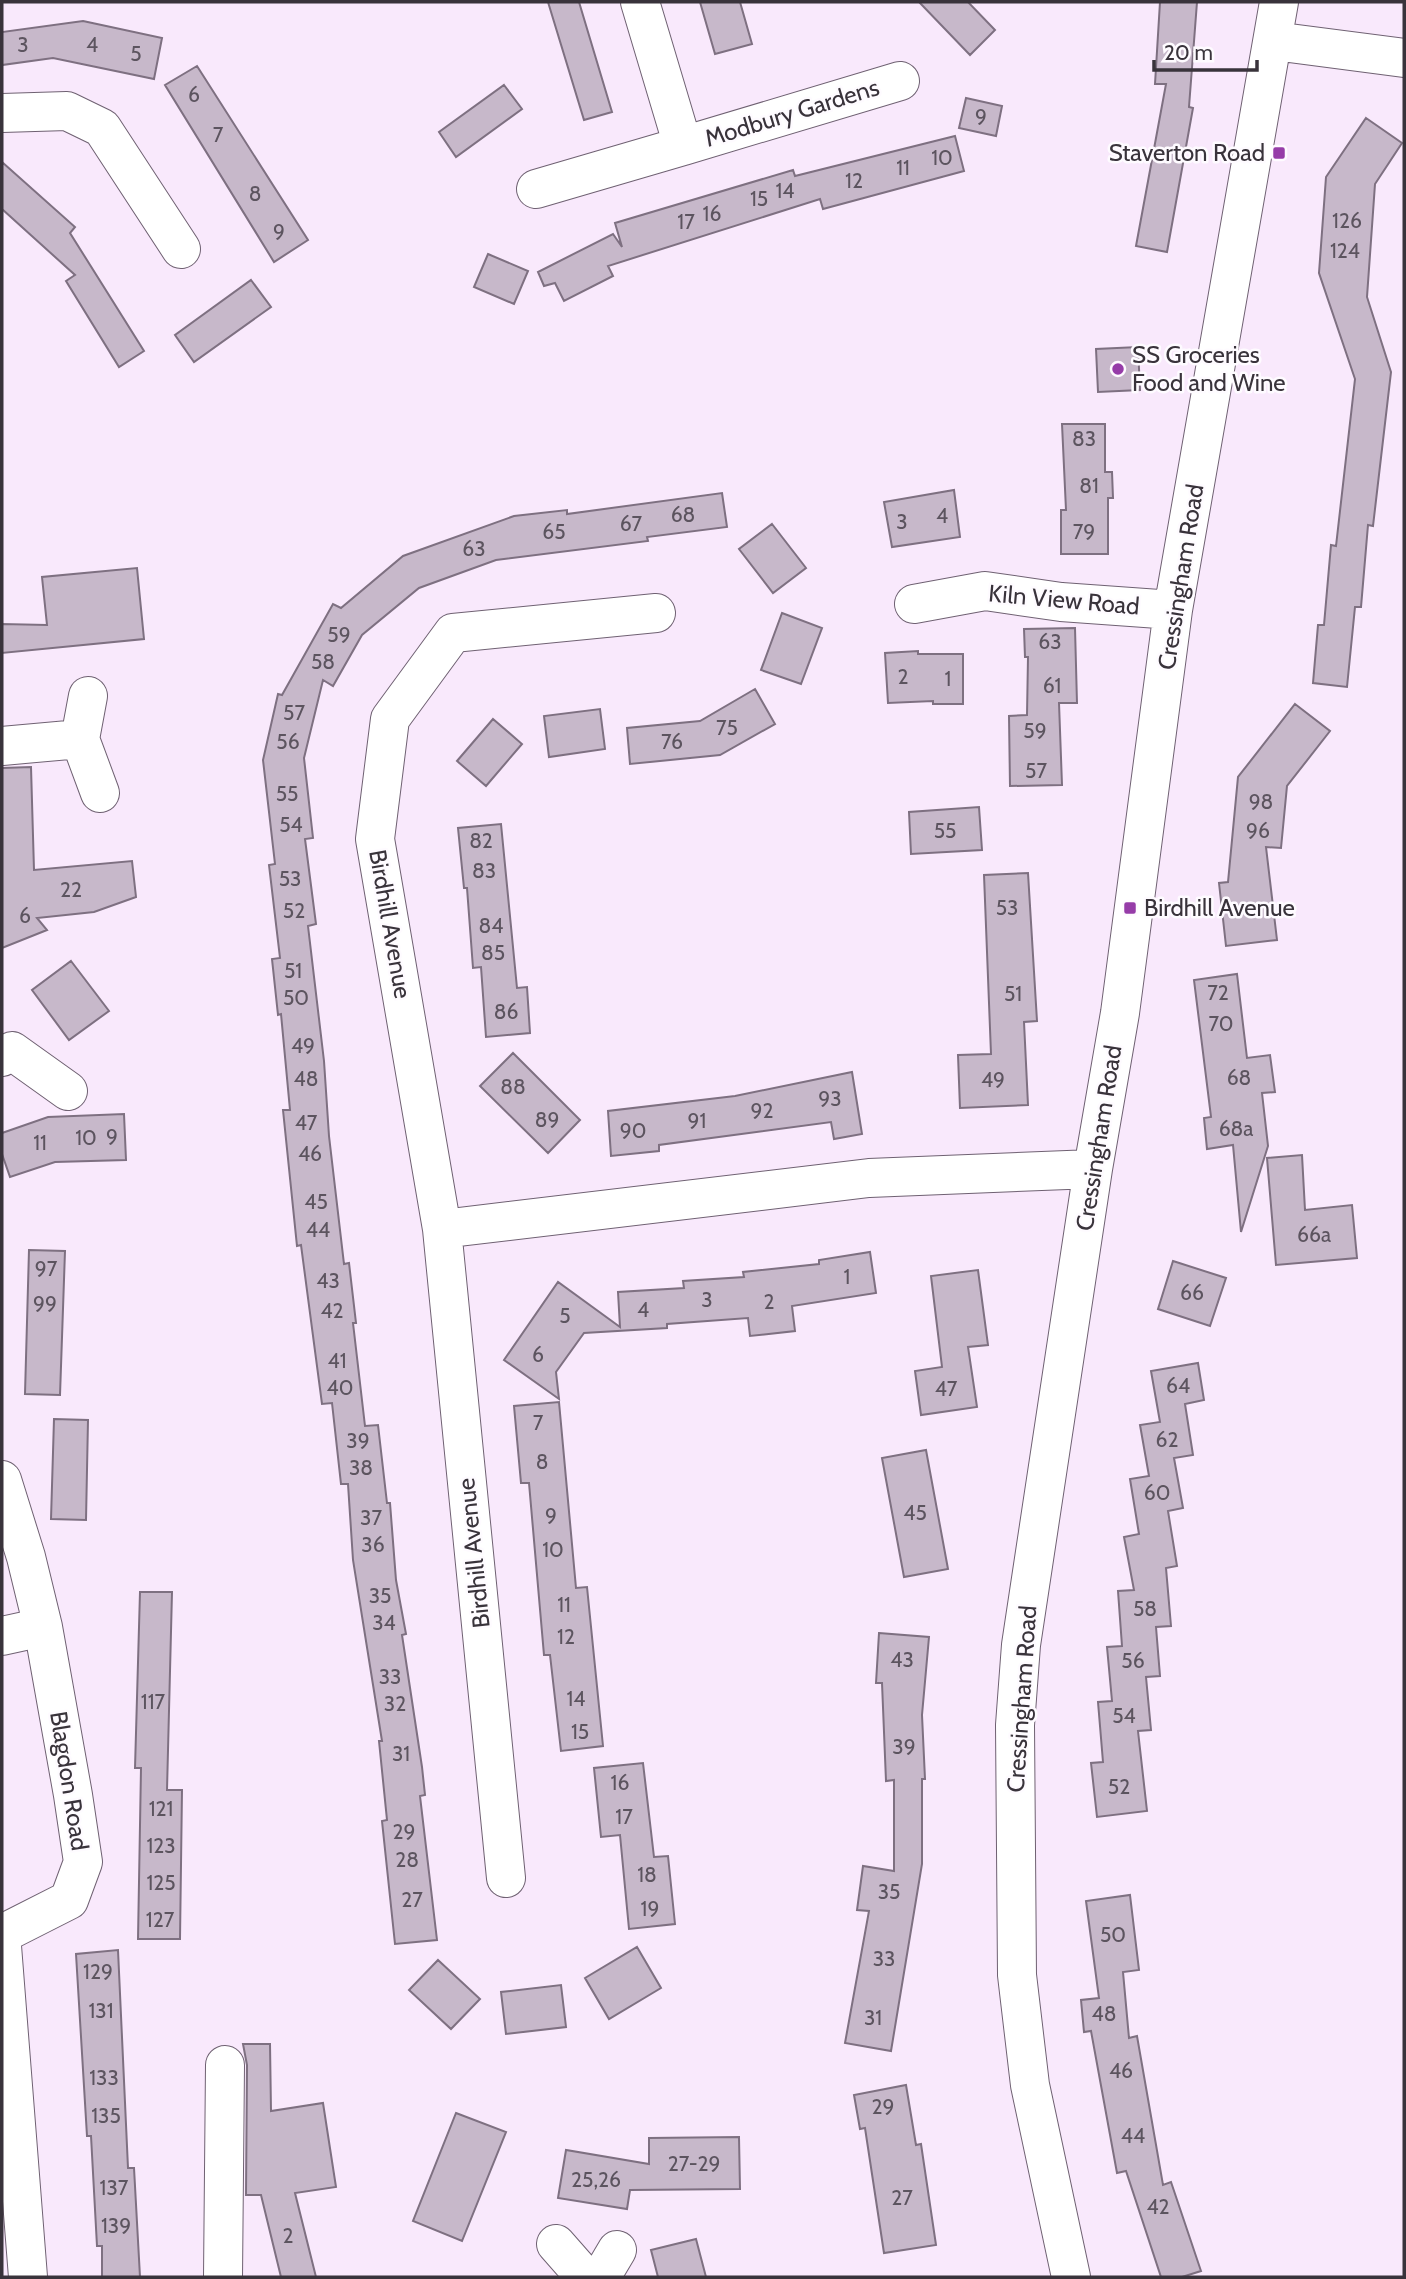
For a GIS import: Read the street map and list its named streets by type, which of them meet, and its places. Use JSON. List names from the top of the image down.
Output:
{
  "streets": {
    "street": [
      "Modbury Gardens",
      "Cressingham Road",
      "Kiln View Road",
      "Birdhill Avenue",
      "Blagdon Road"
    ]
  },
  "crossings": [
    ["Cressingham Road", "Kiln View Road"]
  ],
  "places": {
    "transit": ["Staverton Road", "Birdhill Avenue"],
    "other": ["SS Groceries Food and Wine"]
  },
  "house_numbers": [
    "3",
    "4",
    "5",
    "6",
    "9",
    "7",
    "10",
    "11",
    "12",
    "14",
    "8",
    "15",
    "16",
    "126",
    "17",
    "9",
    "124",
    "83",
    "81",
    "68",
    "4",
    "3",
    "67",
    "65",
    "79",
    "63",
    "59",
    "63",
    "58",
    "2",
    "1",
    "61",
    "57",
    "75",
    "59",
    "56",
    "76",
    "57",
    "55",
    "98",
    "54",
    "55",
    "96",
    "82",
    "83",
    "53",
    "22",
    "53",
    "52",
    "6",
    "84",
    "85",
    "51",
    "72",
    "51",
    "50",
    "86",
    "70",
    "49",
    "68",
    "48",
    "49",
    "88",
    "93",
    "92",
    "89",
    "91",
    "47",
    "68a",
    "90",
    "9",
    "10",
    "11",
    "46",
    "45",
    "44",
    "66a",
    "97",
    "1",
    "43",
    "66",
    "3",
    "2",
    "99",
    "4",
    "42",
    "5",
    "6",
    "41",
    "64",
    "40",
    "47",
    "7",
    "62",
    "39",
    "8",
    "38",
    "60",
    "45",
    "9",
    "37",
    "36",
    "10",
    "35",
    "11",
    "58",
    "34",
    "12",
    "43",
    "56",
    "33",
    "14",
    "117",
    "32",
    "54",
    "15",
    "39",
    "31",
    "16",
    "52",
    "121",
    "17",
    "29",
    "123",
    "28",
    "18",
    "125",
    "35",
    "27",
    "19",
    "127",
    "50",
    "33",
    "129",
    "131",
    "48",
    "31",
    "46",
    "133",
    "29",
    "135",
    "44",
    "27-29",
    "25,26",
    "137",
    "27",
    "42",
    "139",
    "2"
  ],
  "scale_bar": "20 m"
}
